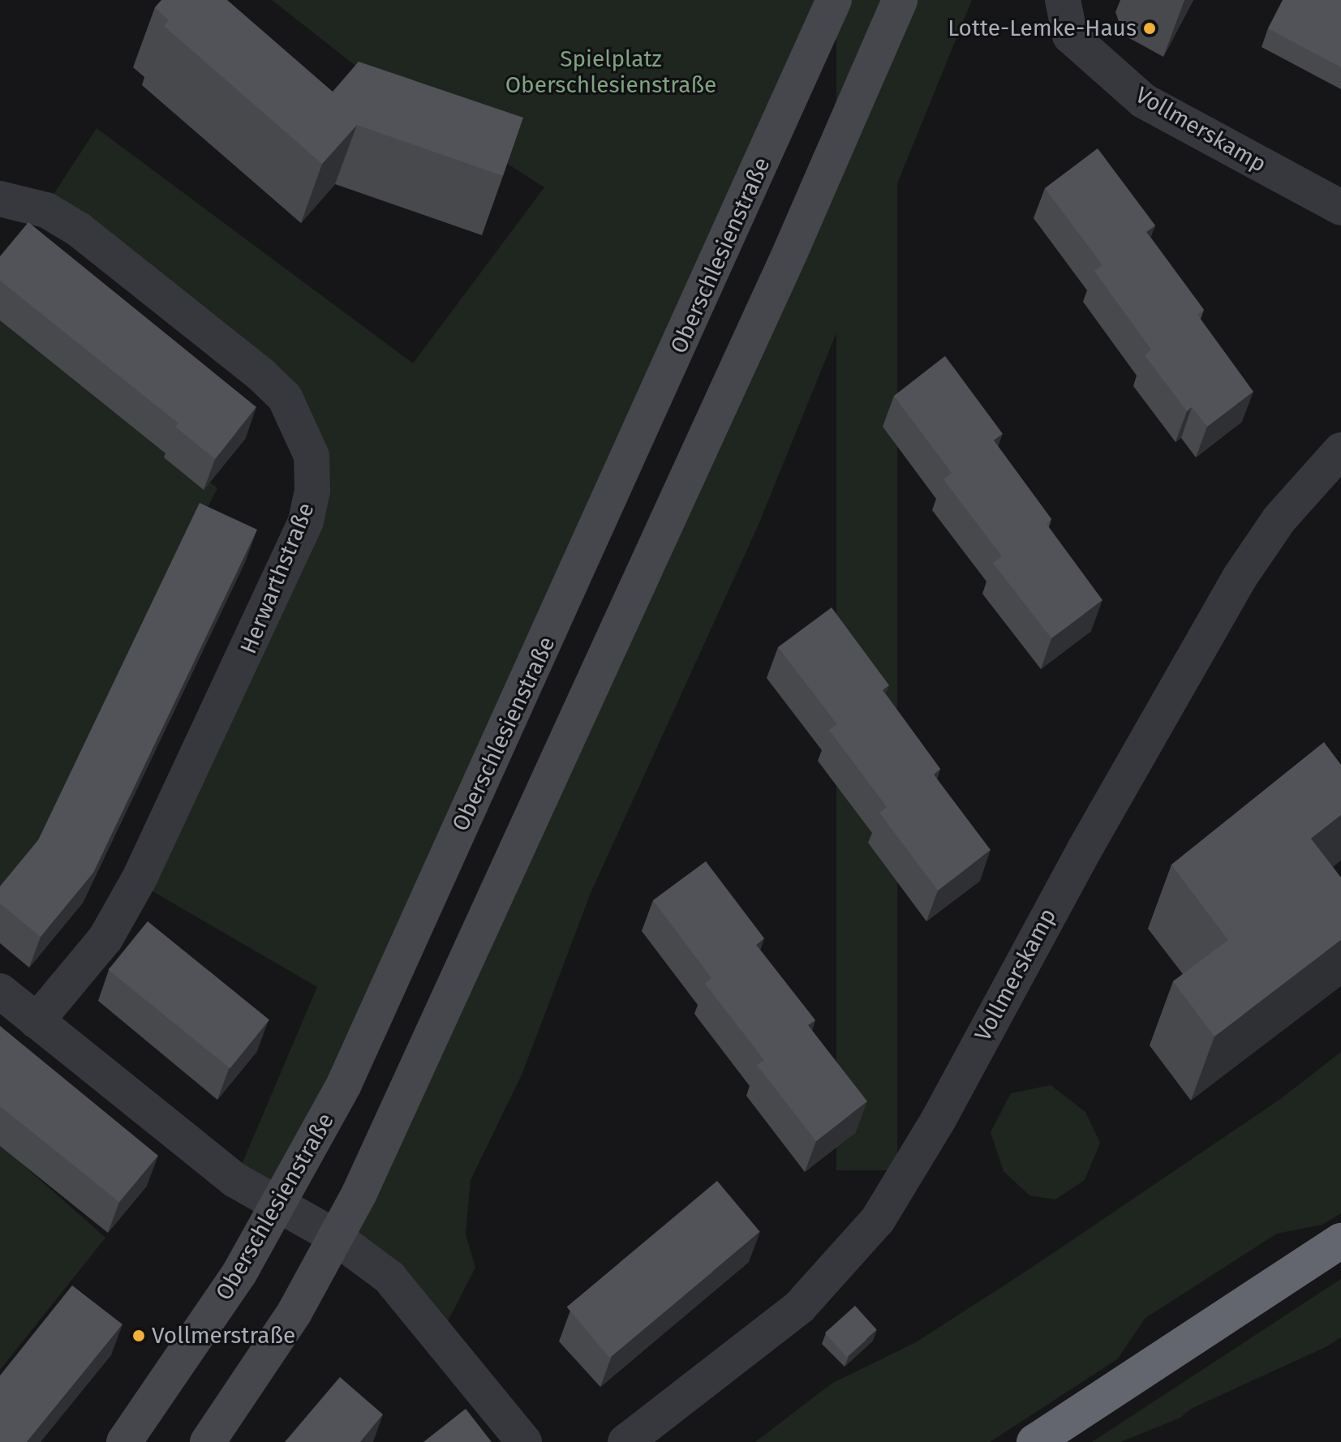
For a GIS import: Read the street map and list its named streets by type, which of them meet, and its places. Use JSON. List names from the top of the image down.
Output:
{
  "streets": {
    "main road": ["Oberschlesienstraße"],
    "street": ["Vollmerskamp", "Herwarthstraße"]
  },
  "parks": ["Spielplatz Oberschlesienstraße"],
  "places": ["Lotte-Lemke-Haus", "Vollmerstraße"]
}
